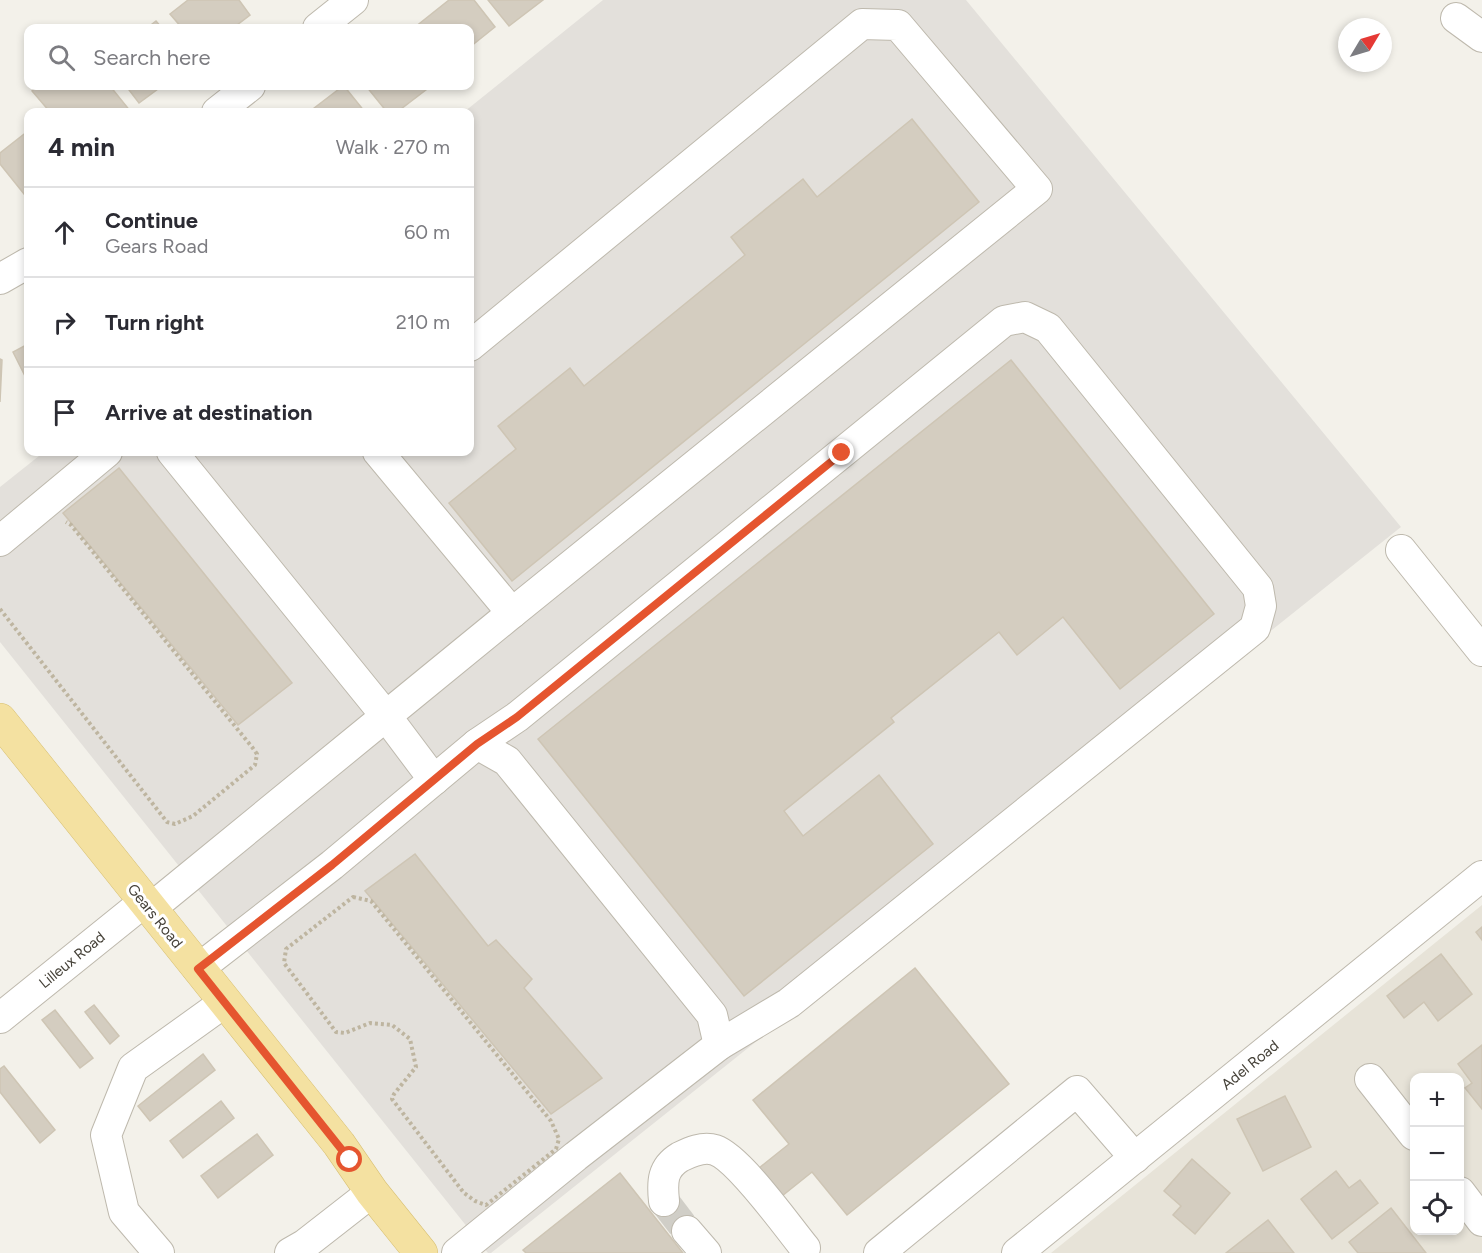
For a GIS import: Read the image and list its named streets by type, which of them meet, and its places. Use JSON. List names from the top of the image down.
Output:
{
  "streets": {
    "main road": ["Gears Road"],
    "street": ["Lilleux Road", "Adel Road"]
  },
  "crossings": [
    ["Gears Road", "Lilleux Road"]
  ],
  "north": "top right",
  "page": {
    "search": "Search here",
    "heading": ["4 min", "Walk · 270 m"],
    "list": [
      ["Continue", "Gears Road", "60 m"],
      ["Turn right", "210 m"],
      "Arrive at destination"
    ],
    "map_buttons": ["+", "−"]
  }
}
